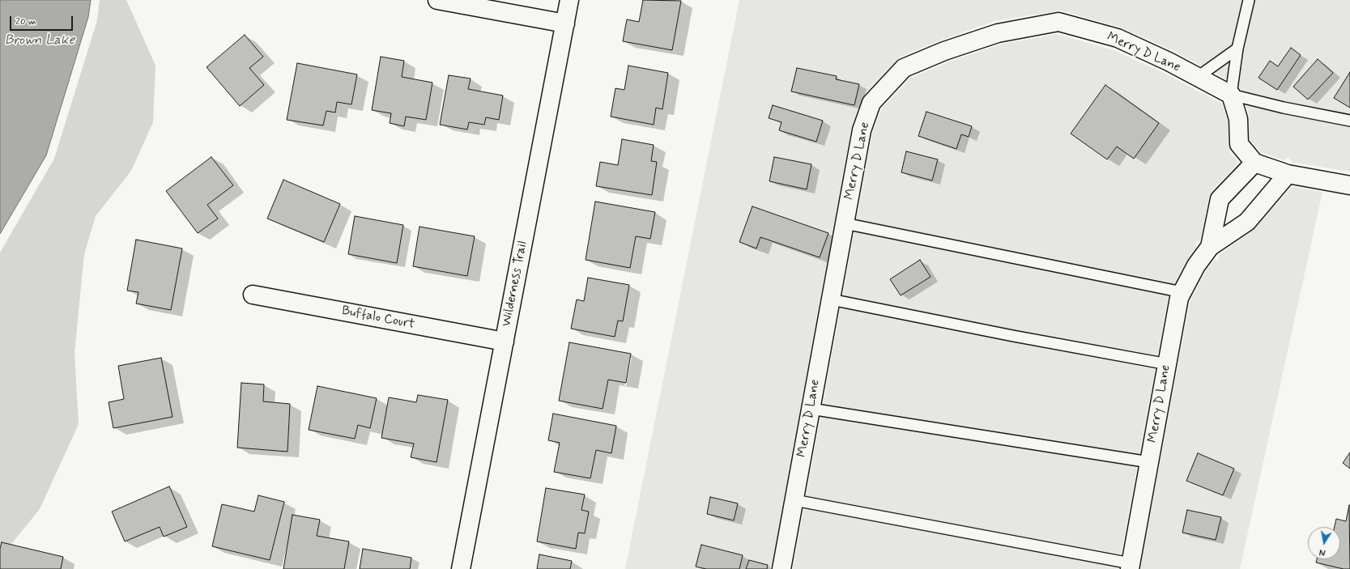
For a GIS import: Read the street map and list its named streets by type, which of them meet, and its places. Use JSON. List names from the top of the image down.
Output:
{
  "streets": {
    "street": ["Merry D Lane", "Wilderness Trail", "Buffalo Court"]
  },
  "crossings": [
    ["Wilderness Trail", "Buffalo Court"]
  ],
  "water": ["Brown Lake"],
  "scale_bar": "20 m",
  "north": "bottom"
}
